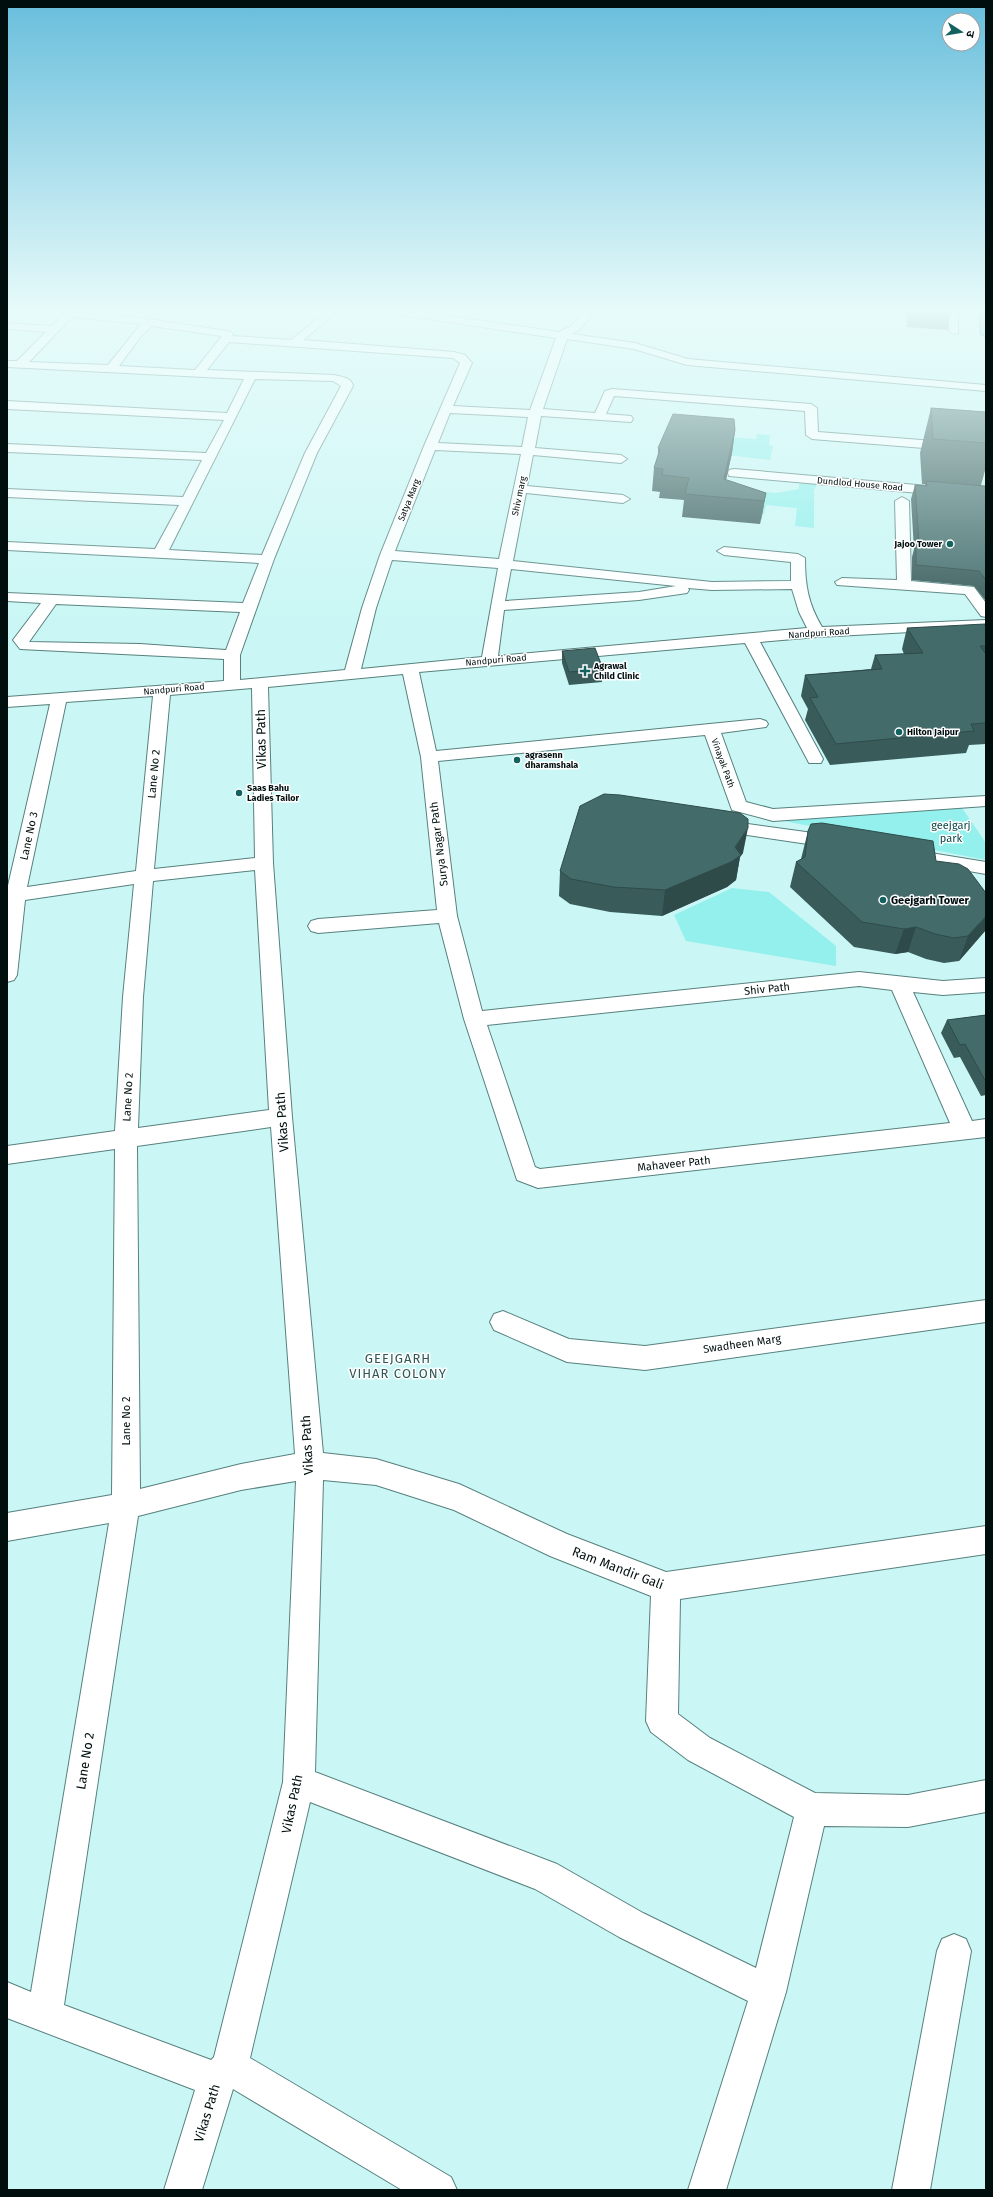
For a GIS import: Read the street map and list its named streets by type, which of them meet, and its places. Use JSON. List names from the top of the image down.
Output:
{
  "streets": {
    "street": [
      "Dundlod House Road",
      "Shiv marg",
      "Satya Marg",
      "Nandpuri Road",
      "Vikas Path",
      "Vinayak Path",
      "Lane No 2",
      "Lane No 3",
      "Surya Nagar Path",
      "Shiv Path",
      "Mahaveer Path",
      "Swadheen Marg",
      "Ram Mandir Gali"
    ]
  },
  "crossings": [
    ["Shiv marg", "Nandpuri Road"],
    ["Satya Marg", "Nandpuri Road"],
    ["Nandpuri Road", "Vikas Path"],
    ["Nandpuri Road", "Lane No 2"],
    ["Nandpuri Road", "Lane No 3"],
    ["Nandpuri Road", "Surya Nagar Path"],
    ["Vikas Path", "Ram Mandir Gali"],
    ["Vinayak Path", "Surya Nagar Path"],
    ["Surya Nagar Path", "Shiv Path"],
    ["Surya Nagar Path", "Mahaveer Path"],
    ["Shiv Path", "Mahaveer Path"]
  ],
  "districts": ["GEEJGARH VIHAR COLONY"],
  "parks": ["geejgarj park"],
  "places": {
    "other": [
      "Jajoo Tower",
      "Hilton Jaipur",
      "agrasenn dharamshala",
      "Saas Bahu Ladies Tailor",
      "Geejgarh Tower"
    ],
    "health": ["Agrawal Child Clinic"]
  },
  "north": "right"
}
